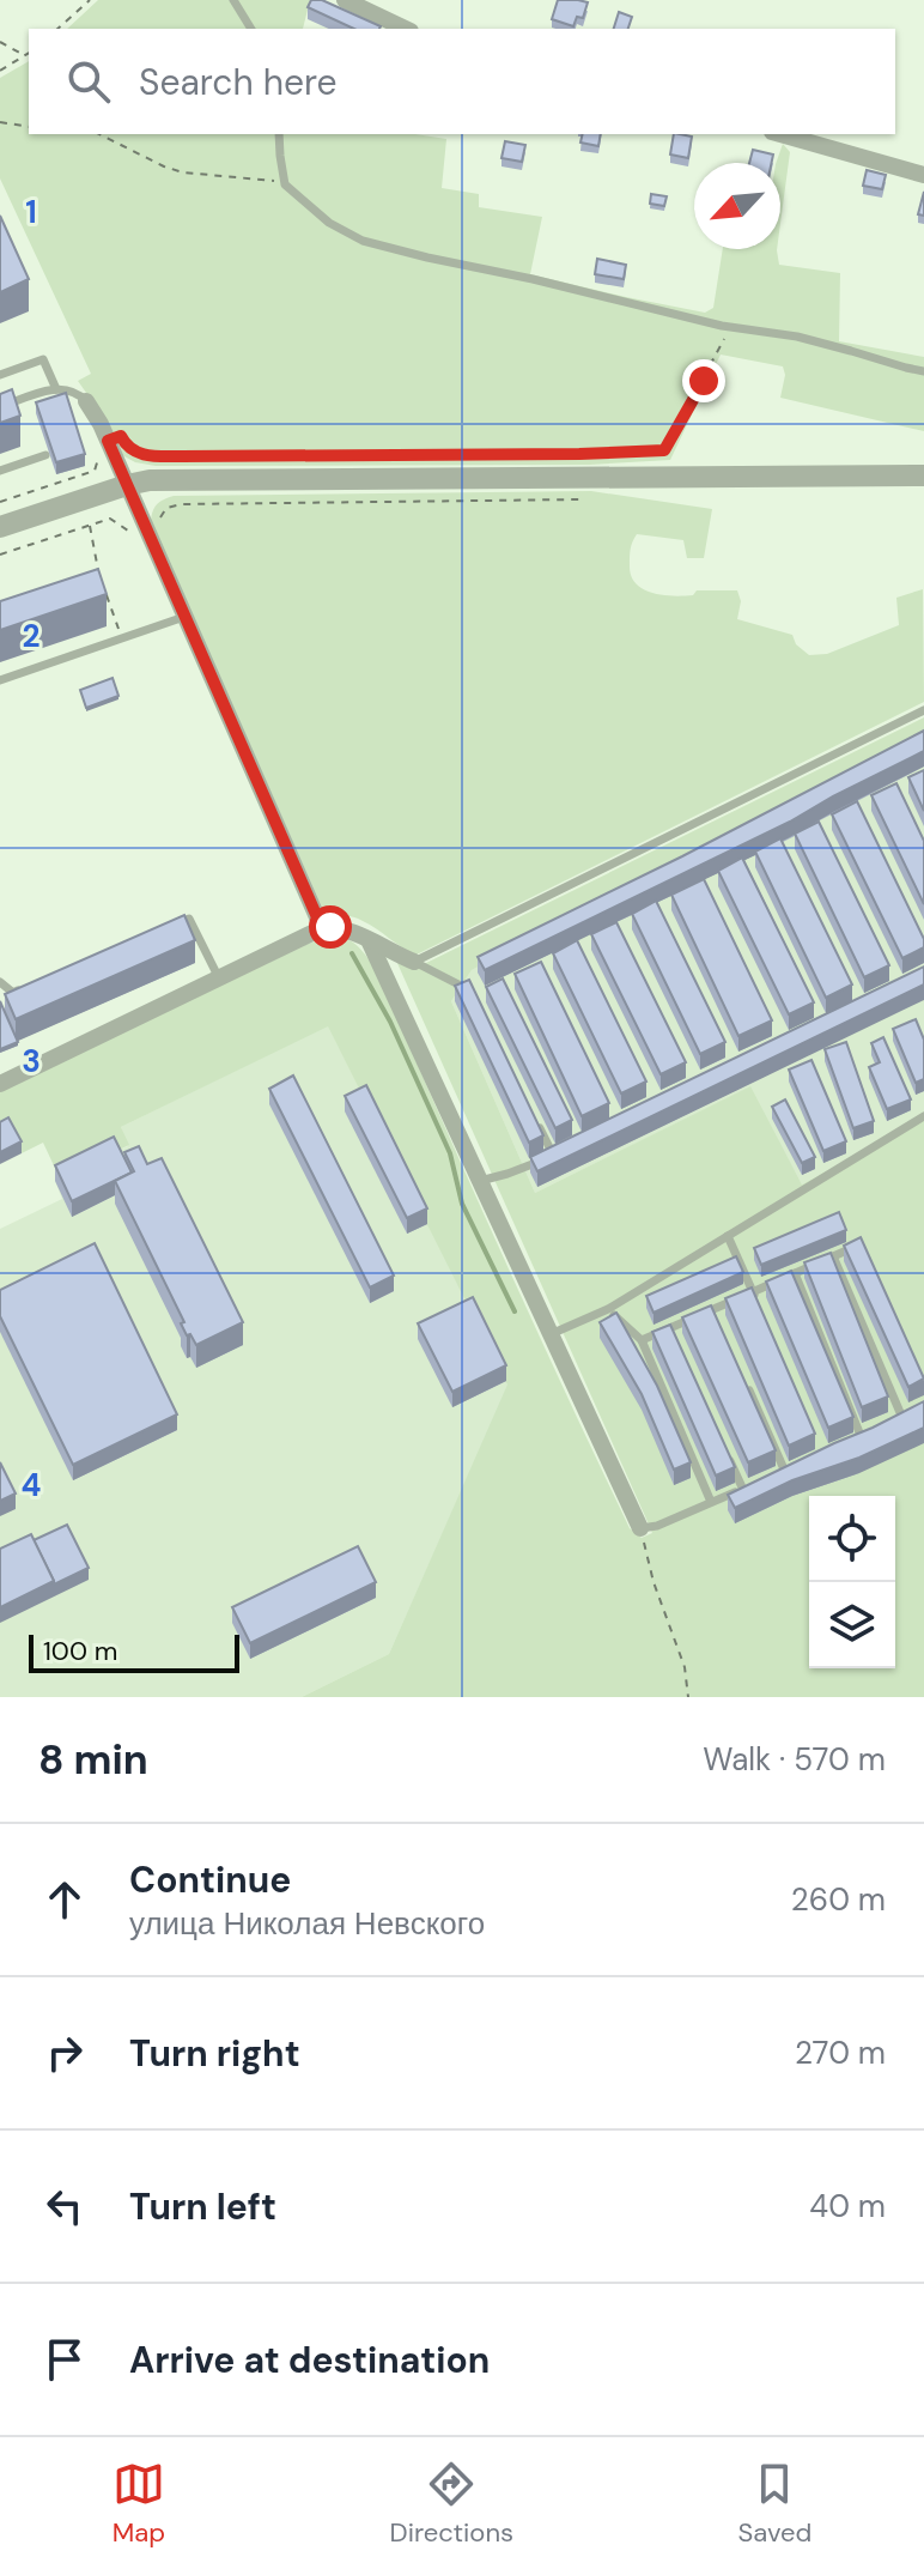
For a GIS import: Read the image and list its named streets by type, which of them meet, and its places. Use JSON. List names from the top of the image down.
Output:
{
  "scale_bar": "100 m",
  "north": "bottom left",
  "page": {
    "search": "Search here",
    "scale": "100 m",
    "heading": ["8 min", "Walk · 570 m"],
    "list": [
      ["Continue", "улица Николая Невского", "260 m"],
      ["Turn right", "270 m"],
      ["Turn left", "40 m"],
      "Arrive at destination"
    ],
    "nav": ["Map", "Directions", "Saved"]
  },
  "grid": {
    "rows": [
      "1",
      "2",
      "3",
      "4"
    ]
  }
}
